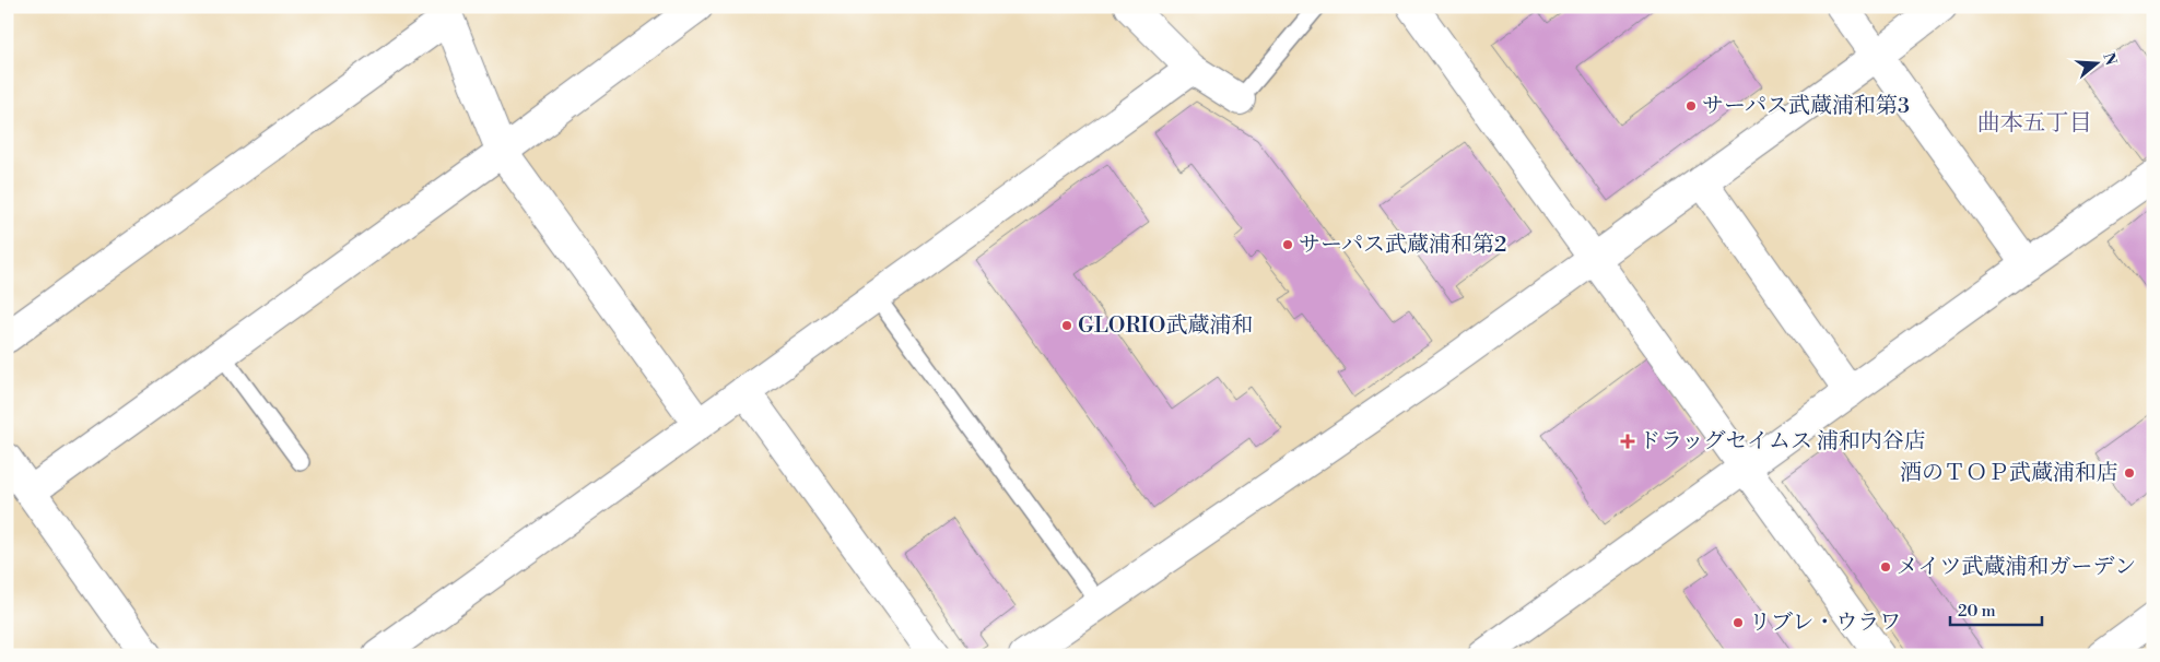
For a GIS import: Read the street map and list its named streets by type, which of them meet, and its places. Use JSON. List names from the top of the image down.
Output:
{
  "districts": ["曲本五丁目"],
  "places": {
    "other": [
      "サーパス武蔵浦和第3",
      "サーパス武蔵浦和第2",
      "GLORIO武蔵浦和",
      "酒のＴＯＰ武蔵浦和店",
      "メイツ武蔵浦和ガーデン",
      "リブレ・ウラワ"
    ],
    "health": ["ドラッグセイムス 浦和内谷店"]
  },
  "scale_bar": "20 m",
  "north": "right"
}
